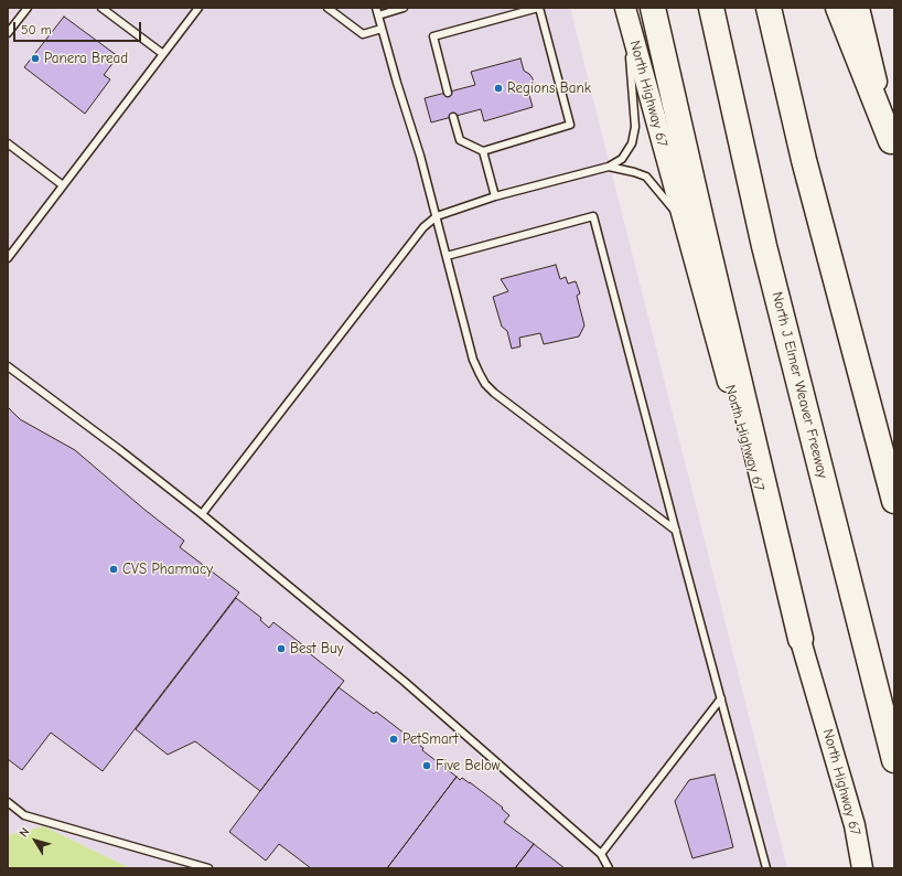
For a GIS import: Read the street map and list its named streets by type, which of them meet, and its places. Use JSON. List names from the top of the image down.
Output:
{
  "streets": {
    "highway": ["North J Elmer Weaver Freeway"],
    "main road": ["North Highway 67"]
  },
  "places": [
    "Panera Bread",
    "Regions Bank",
    "CVS Pharmacy",
    "Best Buy",
    "PetSmart",
    "Five Below"
  ],
  "scale_bar": "50 m",
  "north": "top left"
}
